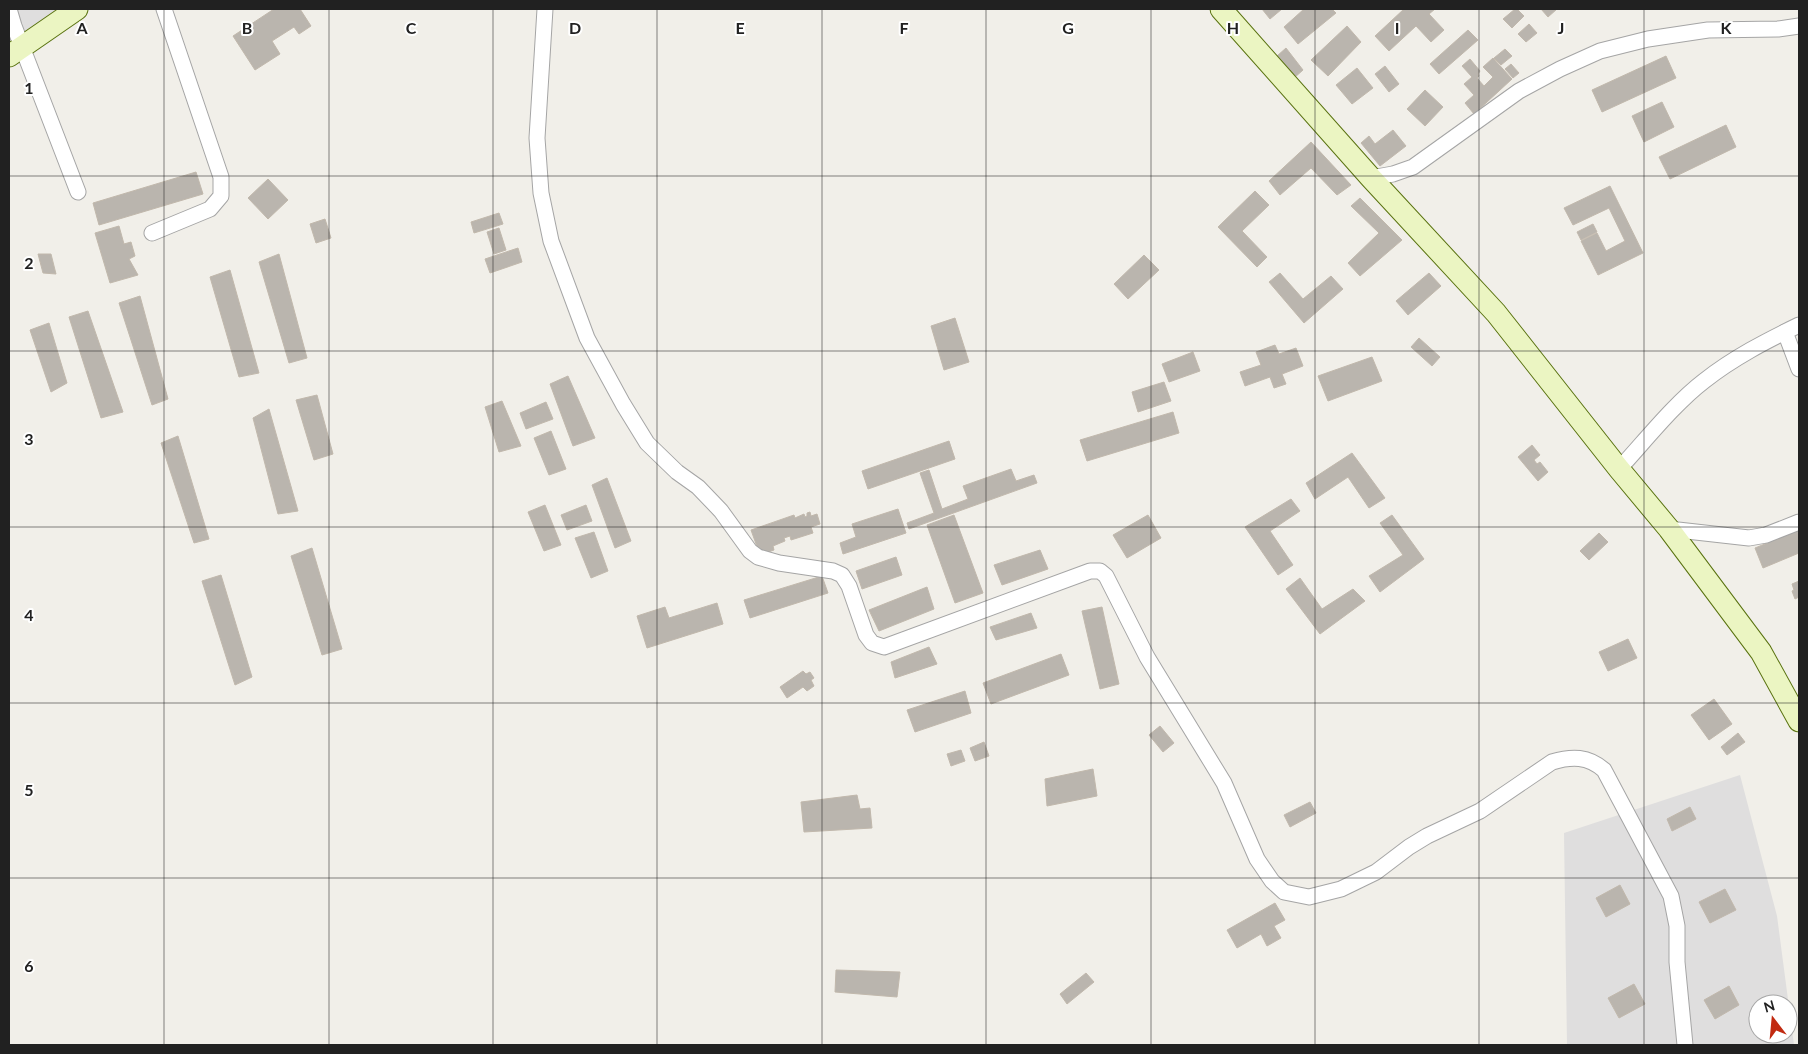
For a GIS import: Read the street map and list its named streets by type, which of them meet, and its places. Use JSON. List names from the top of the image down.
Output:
{
  "north": "top",
  "grid": {
    "columns": [
      "A",
      "B",
      "C",
      "D",
      "E",
      "F",
      "G",
      "H",
      "I",
      "J",
      "K"
    ],
    "rows": [
      "1",
      "2",
      "3",
      "4",
      "5",
      "6"
    ]
  }
}
